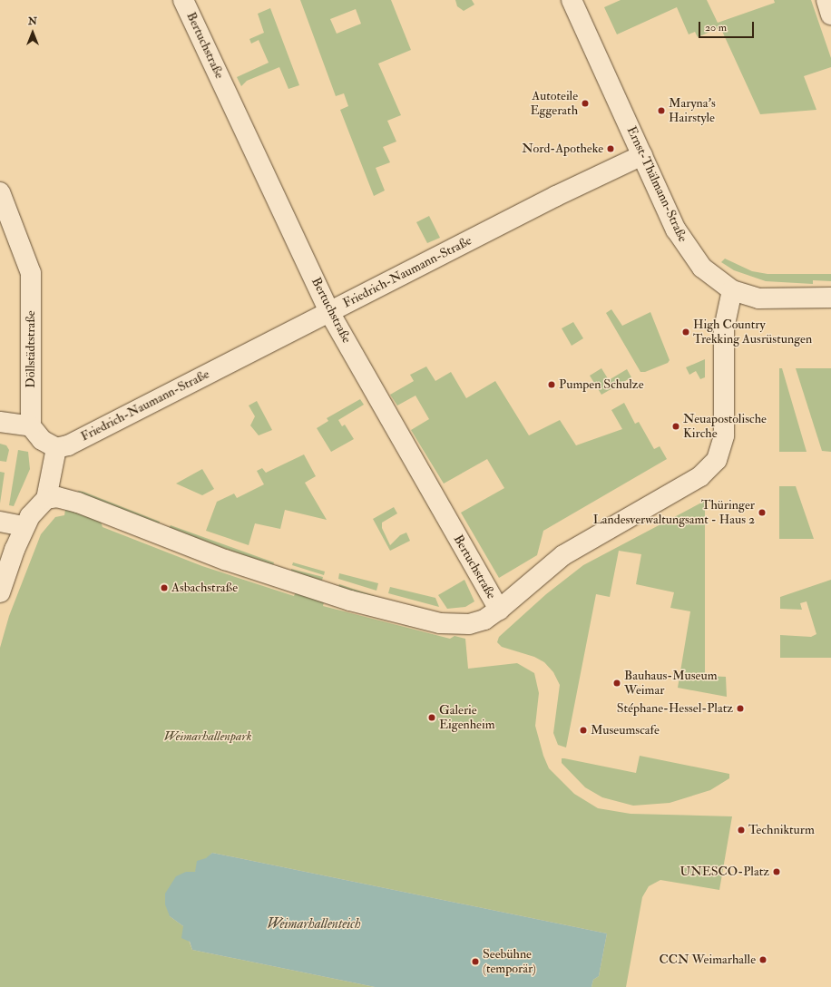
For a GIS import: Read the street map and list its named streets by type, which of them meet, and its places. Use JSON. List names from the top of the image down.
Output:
{
  "streets": {
    "street": [
      "Bertuchstraße",
      "Ernst-Thälmann-Straße",
      "Friedrich-Naumann-Straße",
      "Döllstädtstraße"
    ]
  },
  "crossings": [
    ["Bertuchstraße", "Friedrich-Naumann-Straße"],
    ["Ernst-Thälmann-Straße", "Friedrich-Naumann-Straße"]
  ],
  "water": ["Weimarhallenteich"],
  "parks": ["Weimarhallenpark"],
  "places": [
    "Autoteile Eggerath",
    "Maryna's Hairstyle",
    "Nord-Apotheke",
    "High Country Trekking Ausrüstungen",
    "Pumpen Schulze",
    "Neuapostolische Kirche",
    "Thüringer Landesverwaltungsamt - Haus 2",
    "Asbachstraße",
    "Bauhaus-Museum Weimar",
    "Stéphane-Hessel-Platz",
    "Galerie Eigenheim",
    "Museumscafe",
    "Technikturm",
    "UNESCO-Platz",
    "CCN Weimarhalle",
    "Seebühne (temporär)"
  ],
  "scale_bar": "20 m",
  "north": "top"
}
